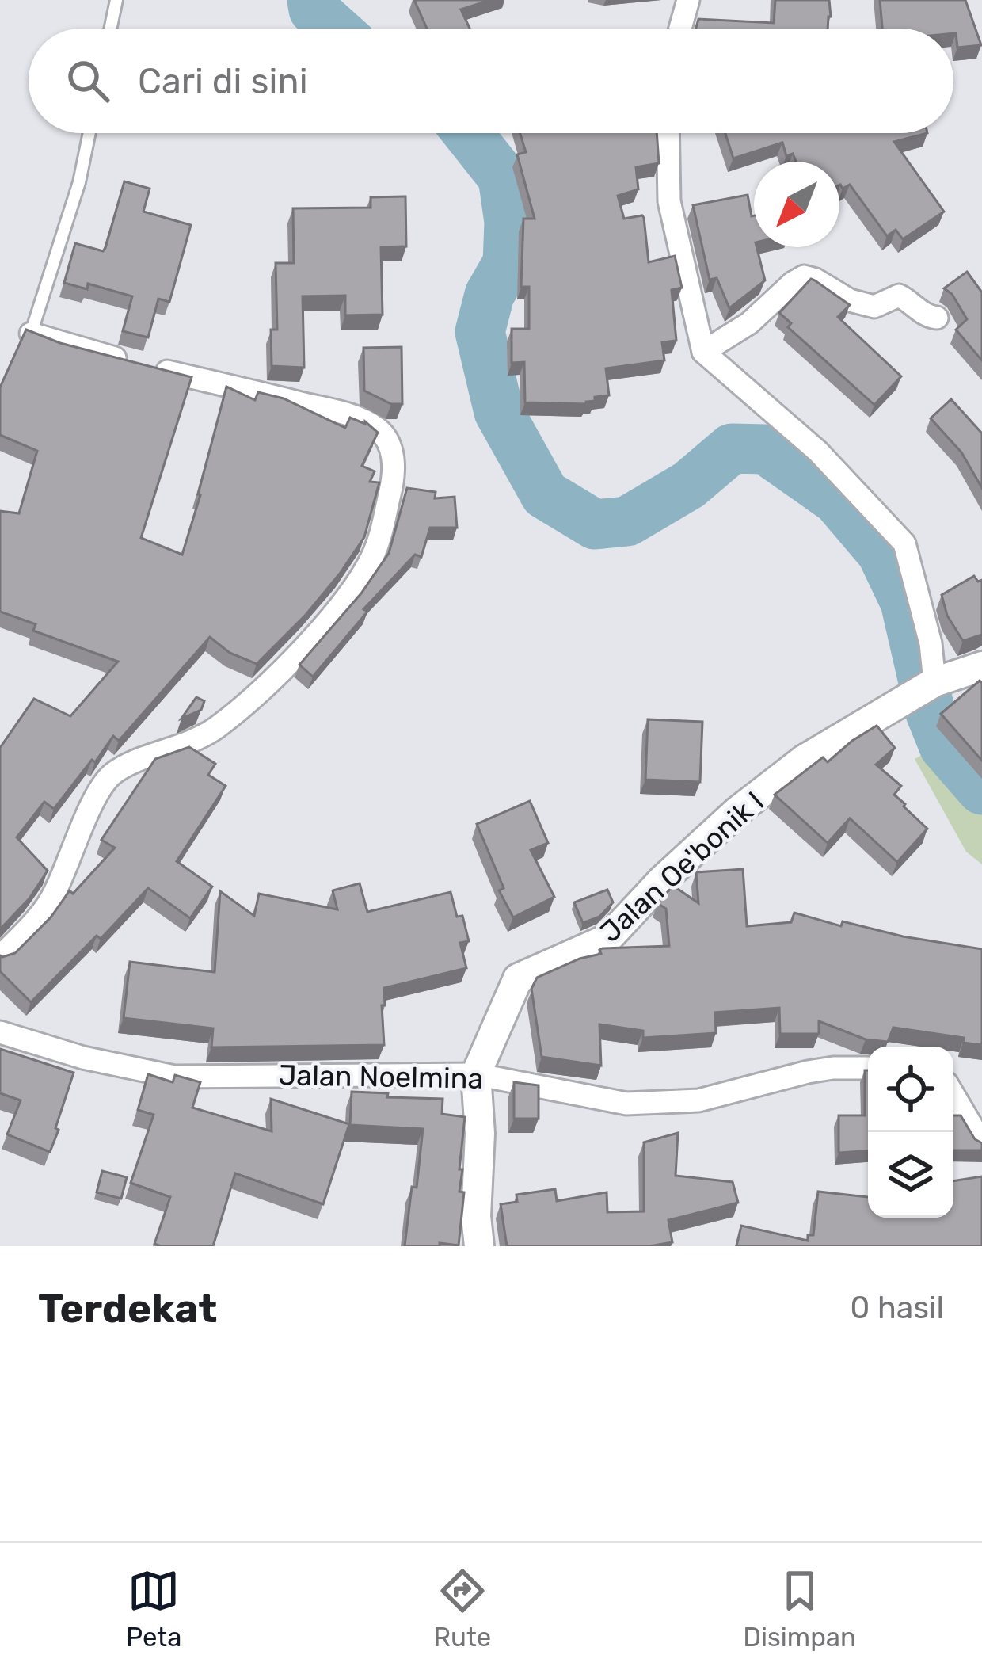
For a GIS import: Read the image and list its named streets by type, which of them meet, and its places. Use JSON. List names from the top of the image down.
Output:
{
  "streets": {
    "street": ["Jalan Oe'bonik I", "Jalan Noelmina"]
  },
  "crossings": [
    ["Jalan Oe'bonik I", "Jalan Noelmina"]
  ],
  "north": "bottom left",
  "page": {
    "search": "Cari di sini",
    "heading": ["Terdekat", "0 hasil"],
    "nav": ["Peta", "Rute", "Disimpan"]
  }
}
